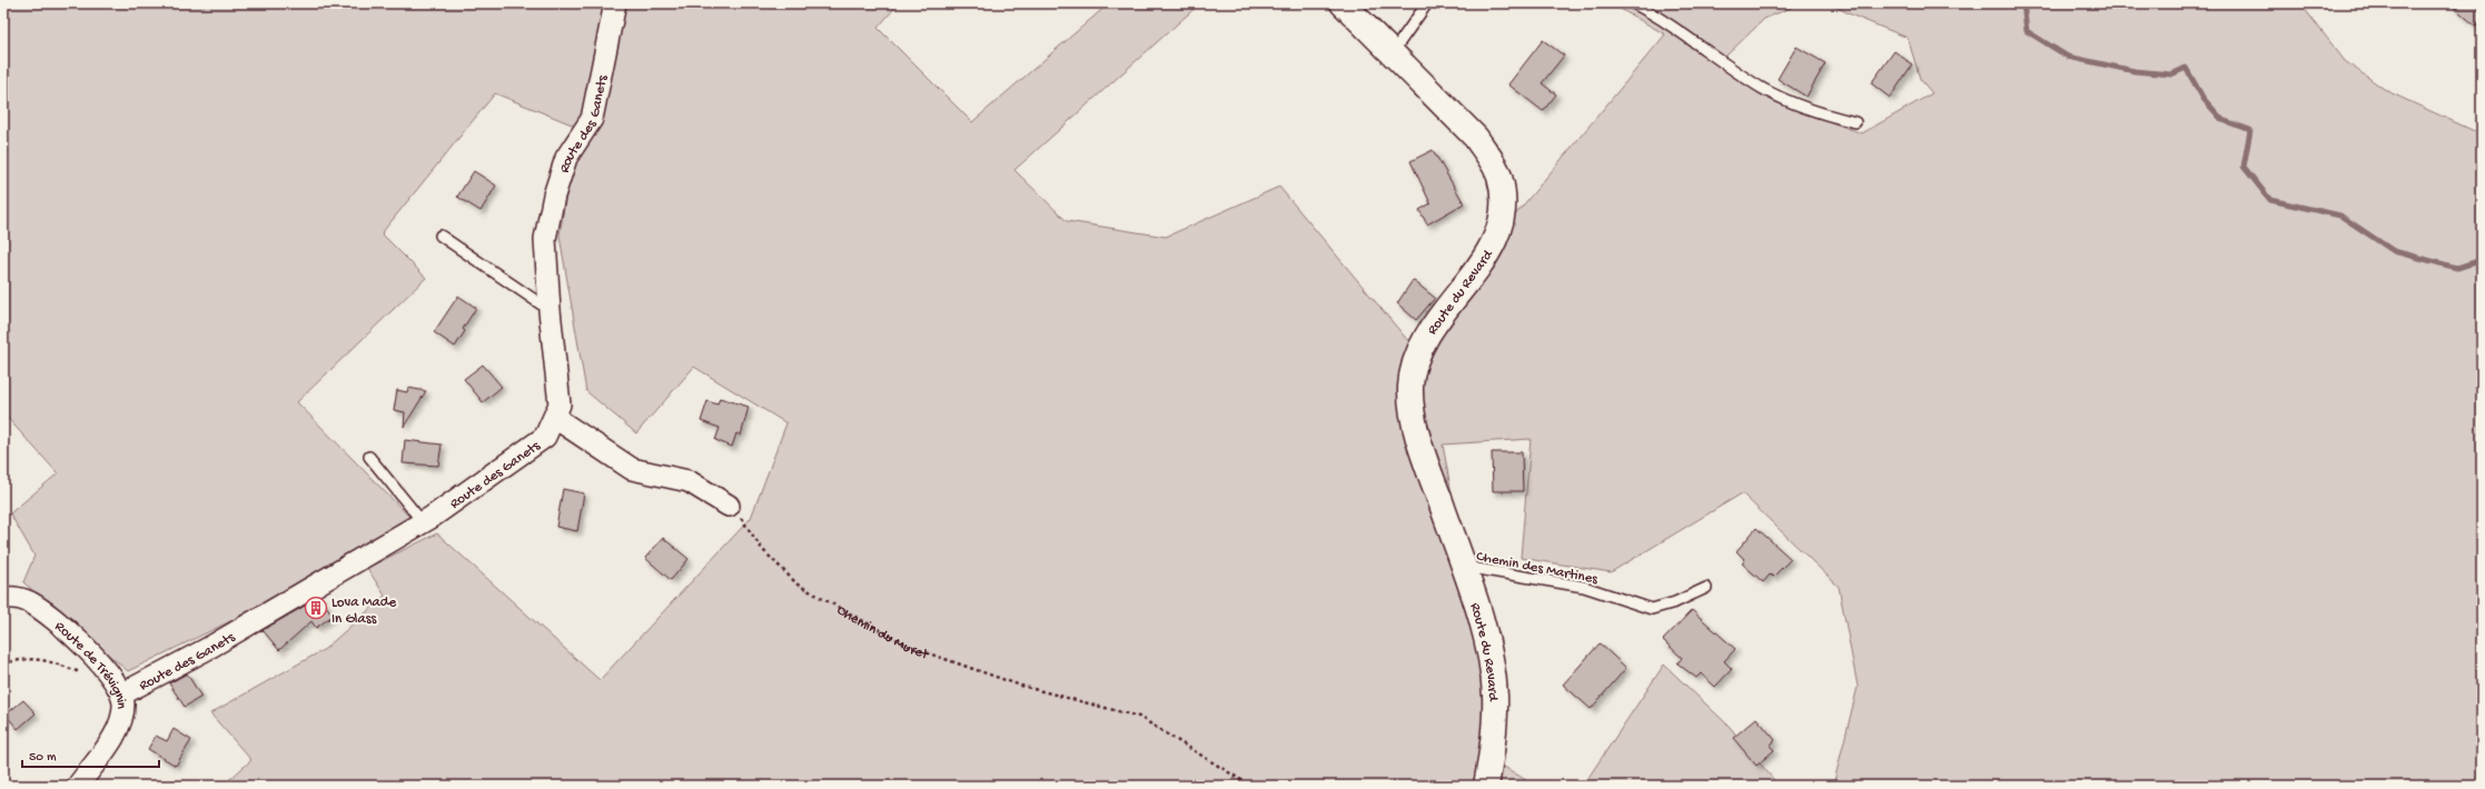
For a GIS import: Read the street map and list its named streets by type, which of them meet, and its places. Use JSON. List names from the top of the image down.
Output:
{
  "streets": {
    "main road": ["Route du Revard"],
    "street": ["Route des Ganets", "Route de Trévignin"],
    "lane": ["Chemin des Martines"],
    "path": ["Chemin du Muret"]
  },
  "crossings": [
    ["Route des Ganets", "Route de Trévignin"],
    ["Route du Revard", "Chemin des Martines"]
  ],
  "places": {
    "building": ["Lova Made In Glass"]
  },
  "scale_bar": "50 m"
}
